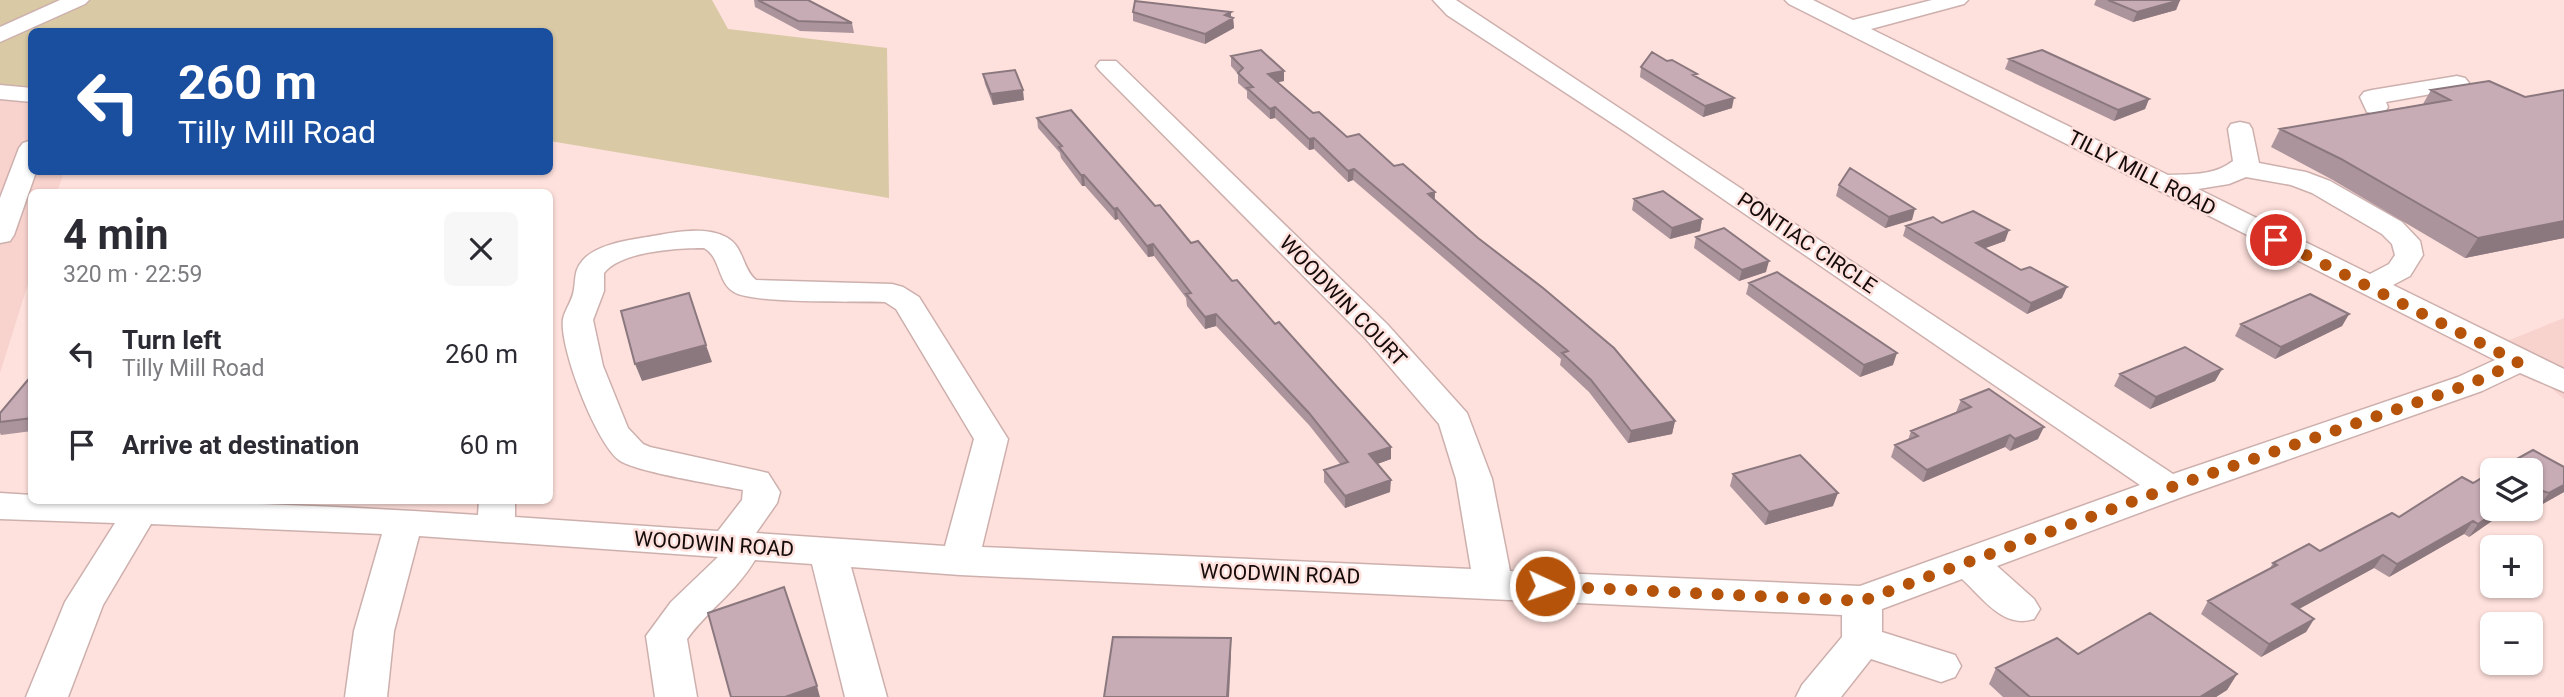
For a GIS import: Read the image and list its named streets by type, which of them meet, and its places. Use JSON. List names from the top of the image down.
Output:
{
  "streets": {
    "street": [
      "TILLY MILL ROAD",
      "PONTIAC CIRCLE",
      "WOODWIN COURT",
      "WOODWIN ROAD"
    ]
  },
  "crossings": [
    ["TILLY MILL ROAD", "WOODWIN ROAD"],
    ["PONTIAC CIRCLE", "WOODWIN ROAD"],
    ["WOODWIN COURT", "WOODWIN ROAD"]
  ],
  "page": {
    "turn": ["260 m", "Tilly Mill Road"],
    "heading": ["4 min", "320 m · 22:59"],
    "list": [
      {
        "name": "Turn left",
        "note": "Tilly Mill Road",
        "value": "260 m"
      },
      {
        "name": "Arrive at destination",
        "value": "60 m"
      }
    ],
    "map_buttons": ["+", "−"]
  }
}
